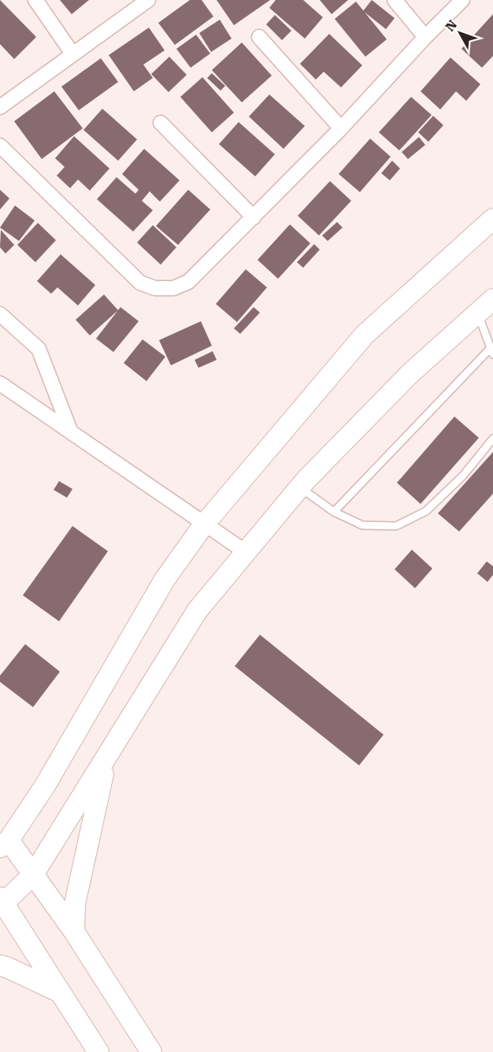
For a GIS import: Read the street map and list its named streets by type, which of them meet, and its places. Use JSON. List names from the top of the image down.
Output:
{
  "north": "top left"
}
